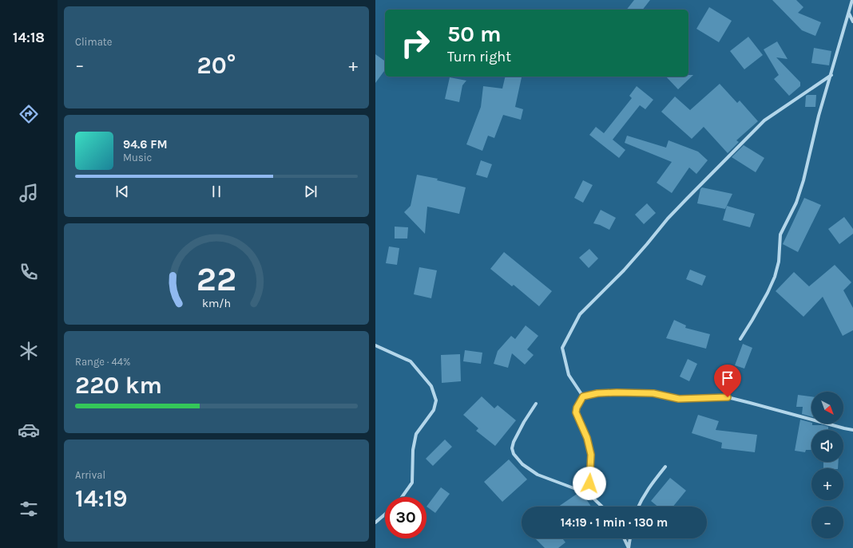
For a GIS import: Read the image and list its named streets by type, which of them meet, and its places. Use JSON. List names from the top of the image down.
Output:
{
  "north": "bottom right",
  "page": {
    "tabs": "14:18",
    "tile": [
      "Climate",
      ["Range · 44%", "220 km"],
      ["Arrival", "14:19"]
    ],
    "turn": ["50 m", "Turn right"],
    "heat": ["−", "20°", "+"],
    "song": ["94.6 FM", "Music"],
    "map_buttons": ["+", "−"],
    "limit": "30",
    "trip": "14:19 · 1 min · 130 m",
    "gauge": ["22", "km/h"]
  }
}
